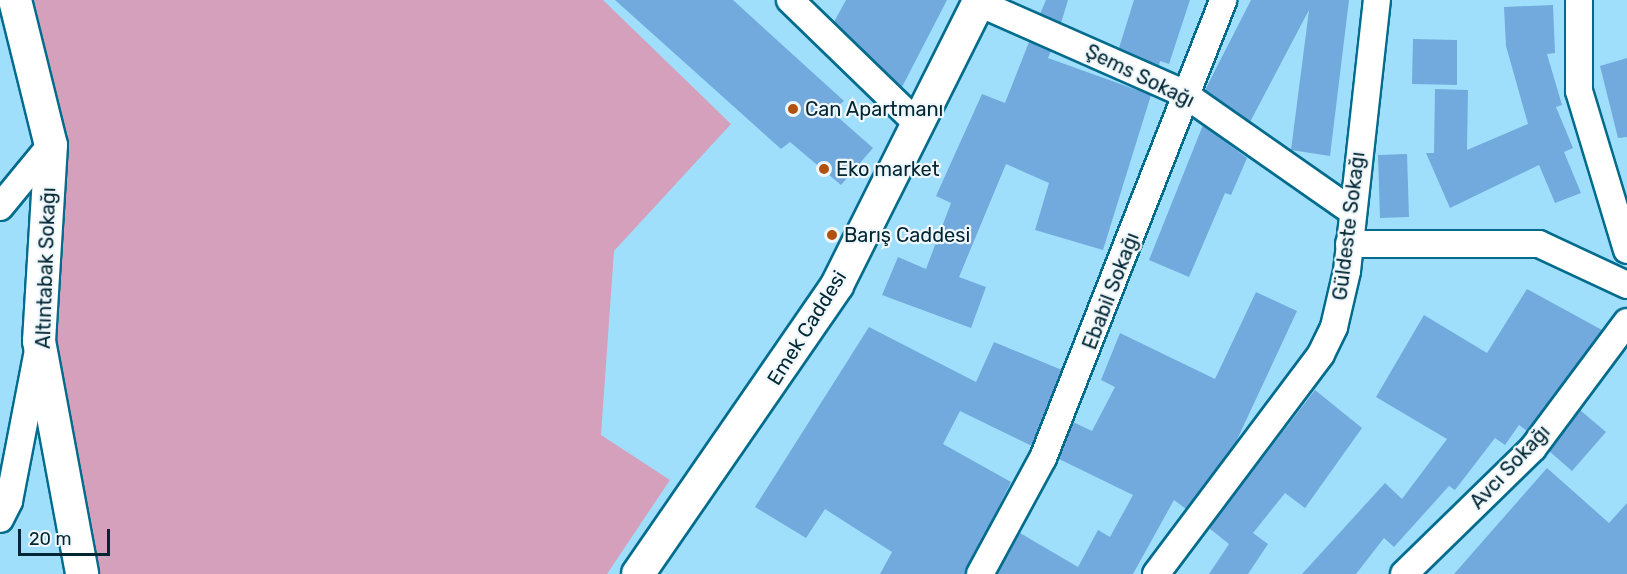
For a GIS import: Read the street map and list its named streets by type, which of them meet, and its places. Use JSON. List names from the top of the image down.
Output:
{
  "streets": {
    "street": [
      "Şems Sokağı",
      "Güldeste Sokağı",
      "Altıntabak Sokağı",
      "Ebabil Sokağı",
      "Emek Caddesi",
      "Avcı Sokağı"
    ]
  },
  "crossings": [
    ["Şems Sokağı", "Güldeste Sokağı"],
    ["Şems Sokağı", "Ebabil Sokağı"],
    ["Şems Sokağı", "Emek Caddesi"]
  ],
  "places": ["Can Apartmanı", "Eko market", "Barış Caddesi"],
  "scale_bar": "20 m"
}
